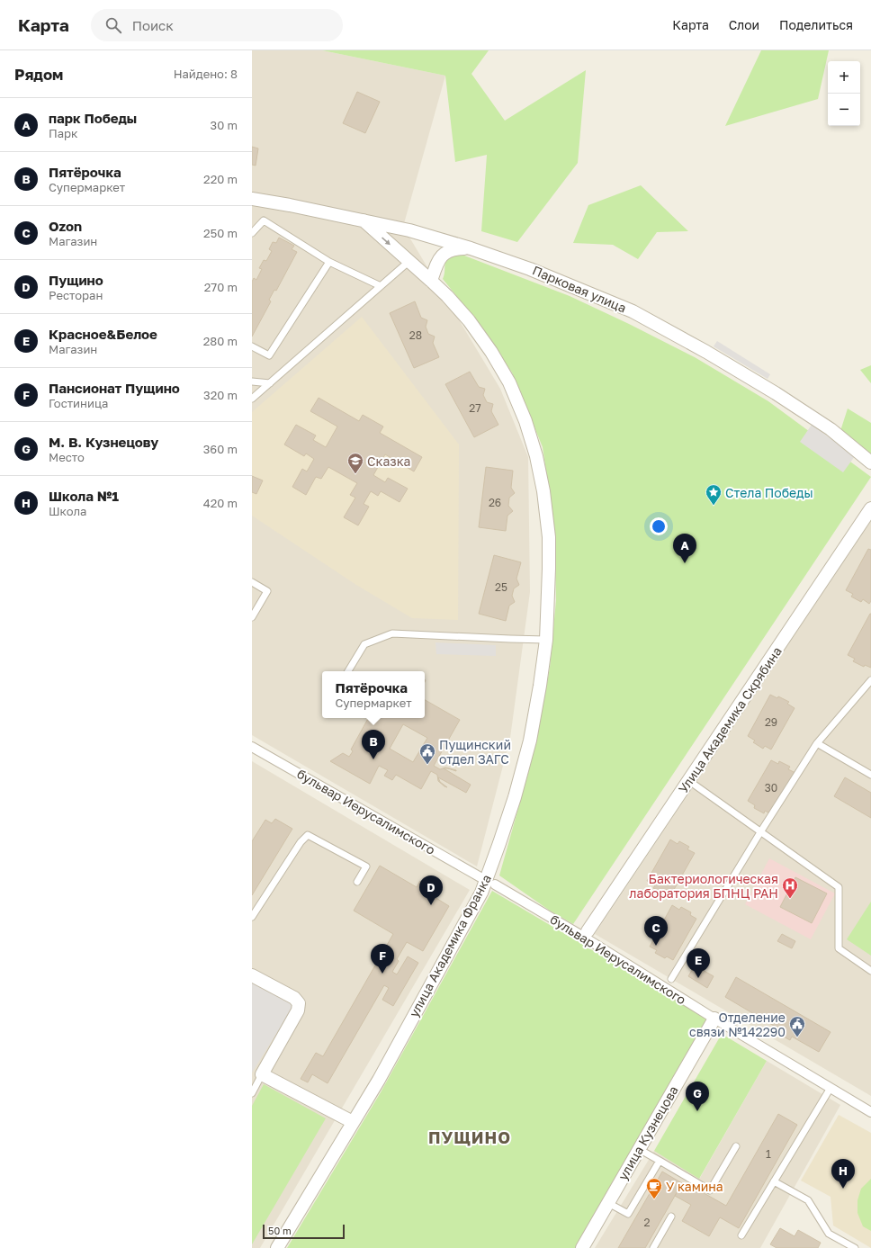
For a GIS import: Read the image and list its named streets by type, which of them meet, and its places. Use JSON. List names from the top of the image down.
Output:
{
  "streets": {
    "street": [
      "Парковая улица",
      "Улица Академика Скрябина",
      "бульвар Иерусалимского",
      "улица Академика Франка",
      "улица Кузнецова"
    ]
  },
  "crossings": [
    ["Парковая улица", "улица Академика Франка"],
    ["бульвар Иерусалимского", "улица Кузнецова"]
  ],
  "districts": ["ПУЩИНО"],
  "places": {
    "school or university": ["Сказка"],
    "place": ["Стела Победы"],
    "public building": ["Пущинский отдел ЗАГС", "Отделение связи №142290"],
    "hospital": ["Бактериологическая лаборатория БПНЦ РАН"],
    "cafe": ["У камина"]
  },
  "house_numbers": [
    "28",
    "27",
    "26",
    "25",
    "29",
    "30",
    "1",
    "2"
  ],
  "scale_bar": "50 m",
  "page": {
    "header": "Карта",
    "search": "Поиск",
    "nav": ["Карта", "Слои", "Поделиться"],
    "heading": ["Рядом", "Найдено: 8"],
    "map_buttons": ["+", "−"],
    "list": [
      {
        "mark": "A",
        "name": "парк Победы",
        "note": "Парк",
        "value": "30 m"
      },
      {
        "mark": "B",
        "name": "Пятёрочка",
        "note": "Супермаркет",
        "value": "220 m"
      },
      {
        "mark": "C",
        "name": "Ozon",
        "note": "Магазин",
        "value": "250 m"
      },
      {
        "mark": "D",
        "name": "Пущино",
        "note": "Ресторан",
        "value": "270 m"
      },
      {
        "mark": "E",
        "name": "Красное&Белое",
        "note": "Магазин",
        "value": "280 m"
      },
      {
        "mark": "F",
        "name": "Пансионат Пущино",
        "note": "Гостиница",
        "value": "320 m"
      },
      {
        "mark": "G",
        "name": "М. В. Кузнецову",
        "note": "Место",
        "value": "360 m"
      },
      {
        "mark": "H",
        "name": "Школа №1",
        "note": "Школа",
        "value": "420 m"
      }
    ],
    "pins": [
      "A",
      "B",
      "D",
      "C",
      "F",
      "E",
      "G",
      "H"
    ],
    "popup": ["Пятёрочка", "Супермаркет"],
    "scale": "50 m"
  }
}
